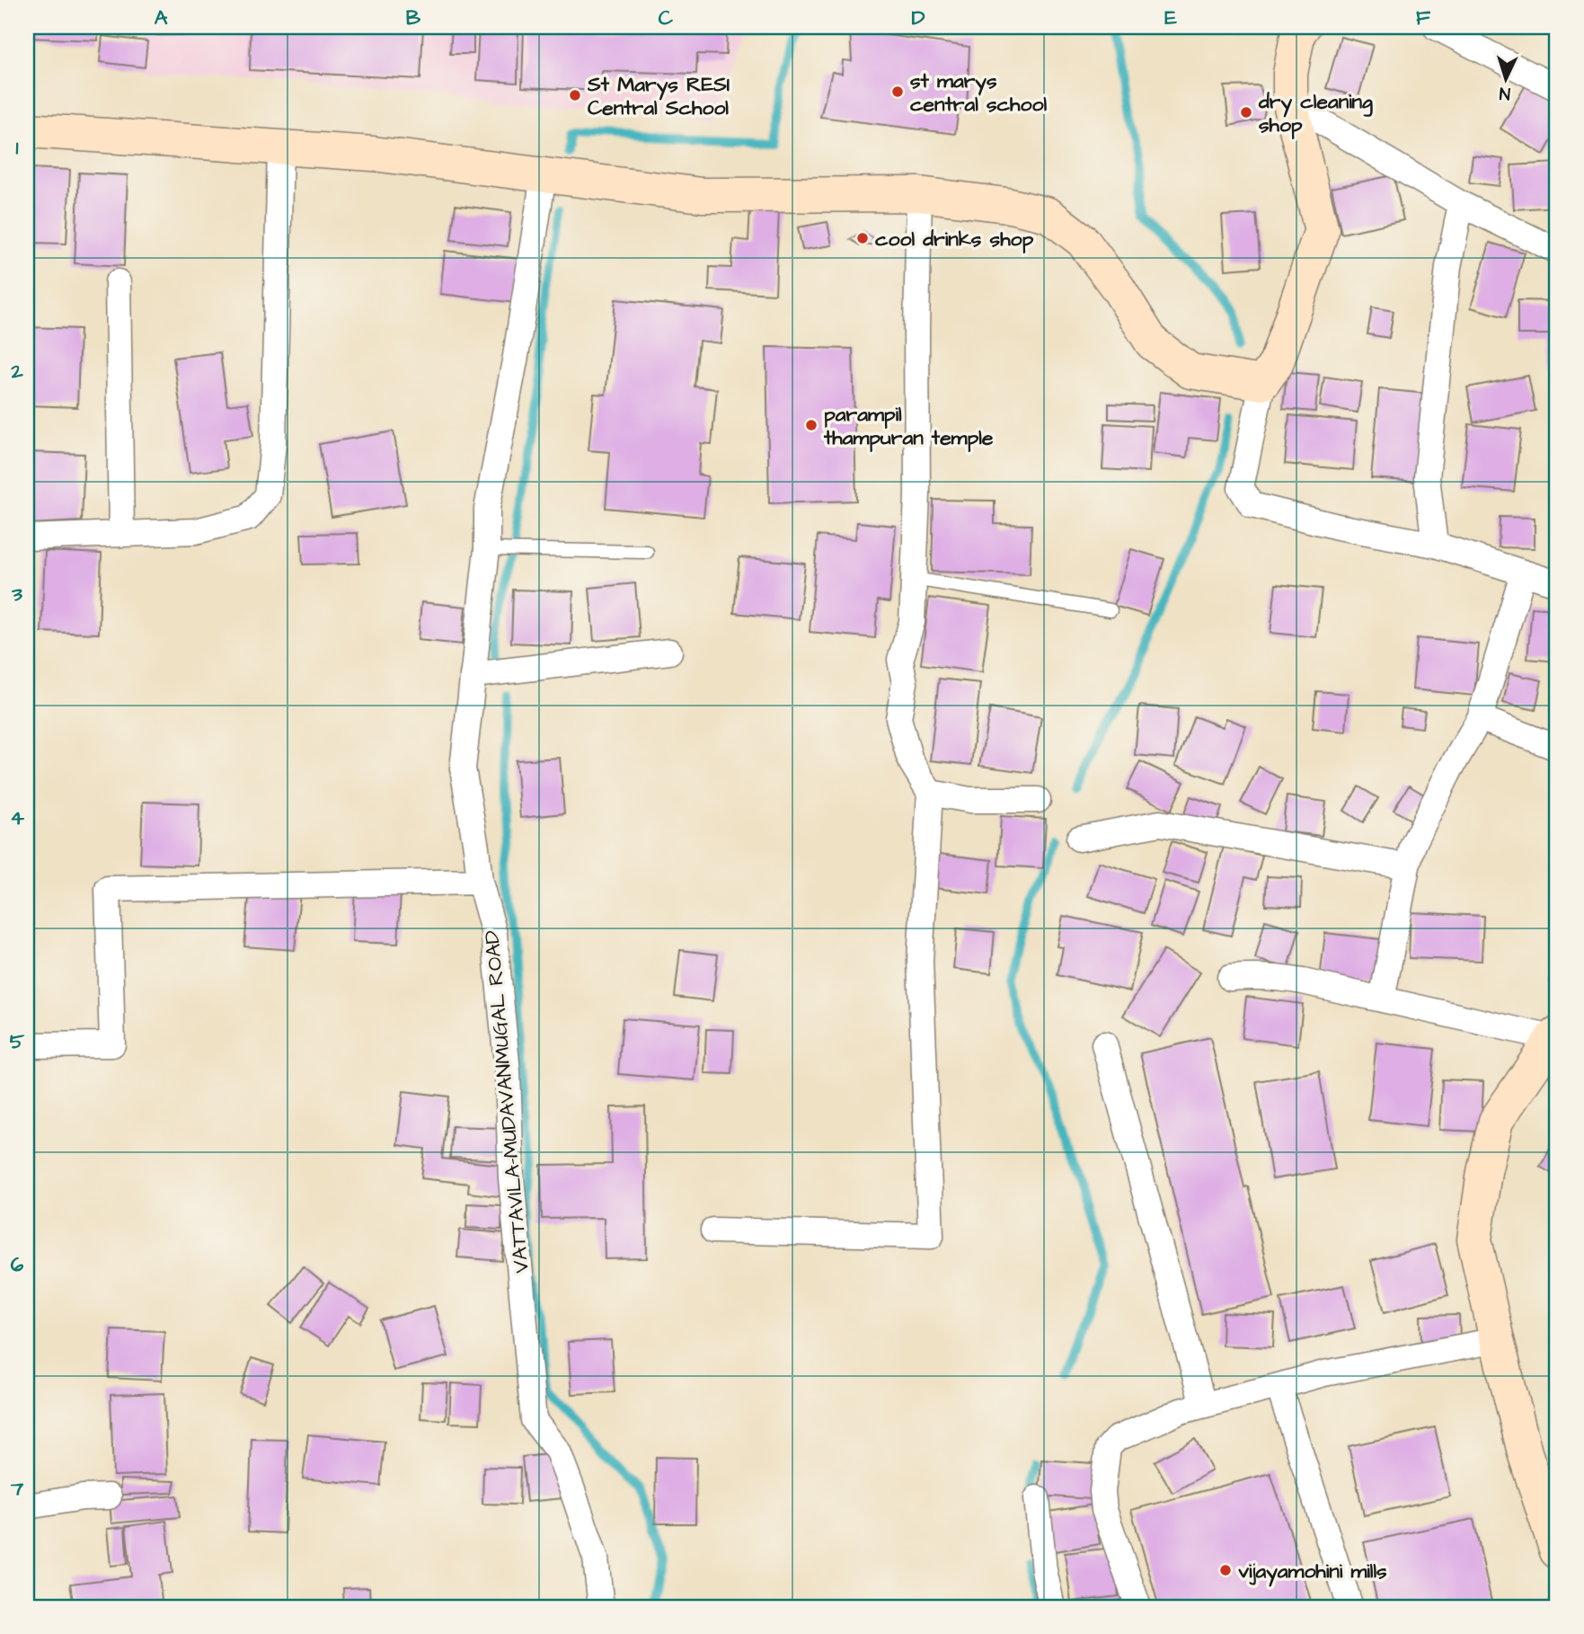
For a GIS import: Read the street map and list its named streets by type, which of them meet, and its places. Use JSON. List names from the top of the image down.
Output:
{
  "streets": {
    "street": ["VATTAVILA-MUDAVANMUGAL ROAD"]
  },
  "places": [
    "st marys central school",
    "St Marys RESI Central School",
    "dry cleaning shop",
    "cool drinks shop",
    "parampil thampuran temple",
    "vijayamohini mills"
  ],
  "north": "bottom",
  "grid": {
    "columns": [
      "A",
      "B",
      "C",
      "D",
      "E",
      "F"
    ],
    "rows": [
      "1",
      "2",
      "3",
      "4",
      "5",
      "6",
      "7"
    ]
  }
}
